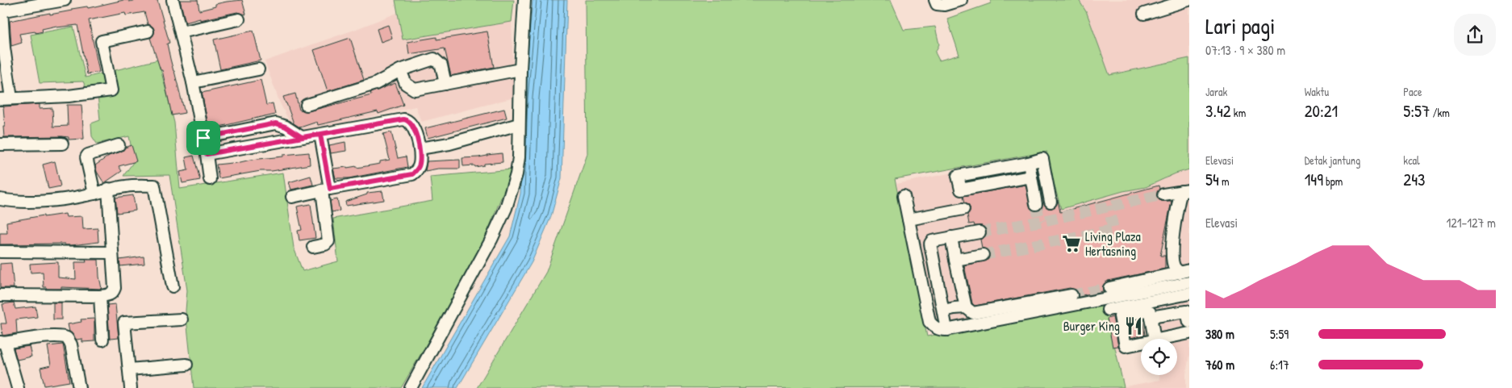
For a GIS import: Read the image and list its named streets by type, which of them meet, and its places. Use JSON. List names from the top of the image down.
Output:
{
  "places": {
    "supermarket": ["Living Plaza Hertasning"],
    "restaurant": ["Burger King"]
  },
  "page": {
    "heading": ["Lari pagi", "07:13 · 9 × 380 m"],
    "stats": [
      ["Jarak", "3.42 km"],
      ["Waktu", "20:21"],
      ["Pace", "5:57 /km"],
      ["Elevasi", "54 m"],
      ["Detak jantung", "149 bpm"],
      ["kcal", "243"]
    ],
    "chart": ["Elevasi", "121–127 m"],
    "list": [
      {
        "name": "380 m",
        "note": "5:59"
      },
      {
        "name": "760 m",
        "note": "6:17"
      }
    ]
  }
}
